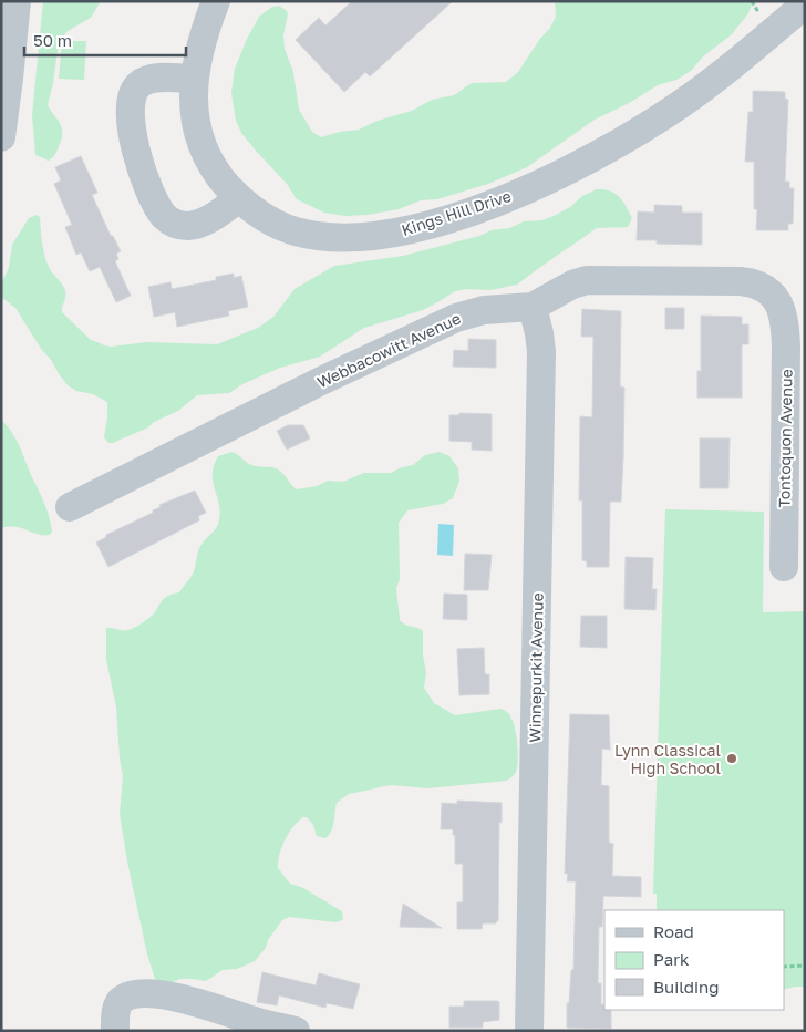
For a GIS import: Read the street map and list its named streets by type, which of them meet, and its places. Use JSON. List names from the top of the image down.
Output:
{
  "streets": {
    "street": [
      "Kings Hill Drive",
      "Webbacowitt Avenue",
      "Tontoquon Avenue",
      "Winnepurkit Avenue"
    ]
  },
  "crossings": [
    ["Webbacowitt Avenue", "Tontoquon Avenue"],
    ["Webbacowitt Avenue", "Winnepurkit Avenue"]
  ],
  "places": ["Lynn Classical High School"],
  "legend": ["Road", "Park", "Building"],
  "scale_bar": "50 m"
}
